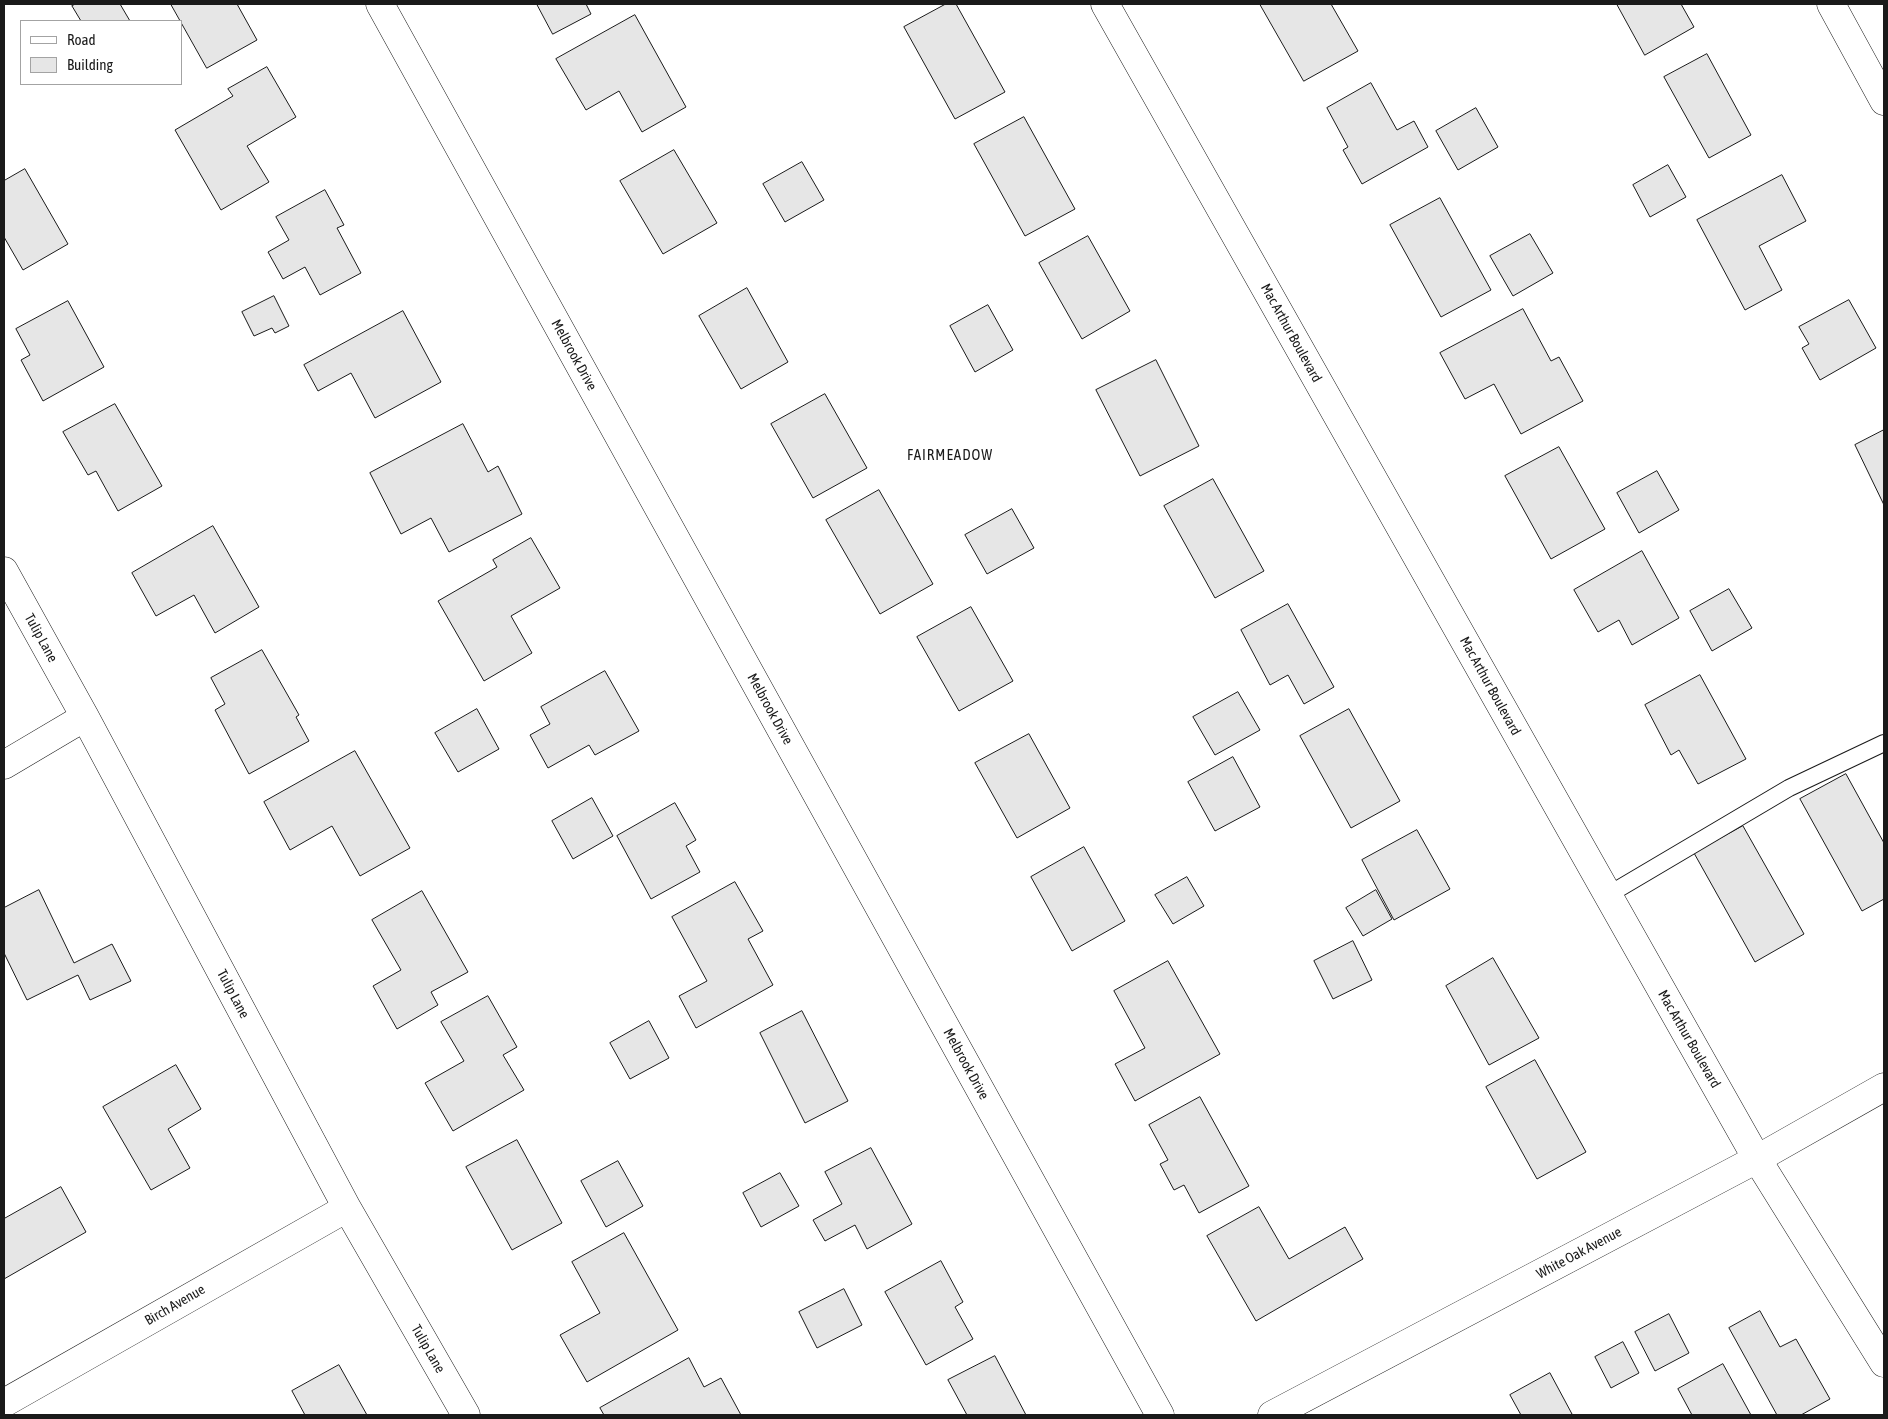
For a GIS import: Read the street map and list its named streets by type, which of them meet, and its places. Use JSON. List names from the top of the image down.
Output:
{
  "streets": {
    "street": [
      "Mac Arthur Boulevard",
      "Melbrook Drive",
      "Tulip Lane",
      "White Oak Avenue",
      "Birch Avenue"
    ]
  },
  "crossings": [
    ["Mac Arthur Boulevard", "White Oak Avenue"],
    ["Tulip Lane", "Birch Avenue"]
  ],
  "districts": ["FAIRMEADOW"],
  "legend": ["Road", "Building"]
}
